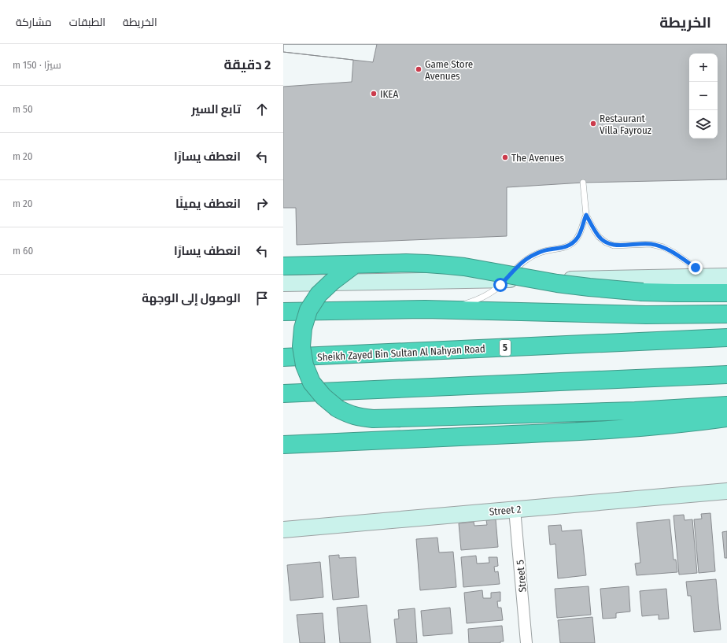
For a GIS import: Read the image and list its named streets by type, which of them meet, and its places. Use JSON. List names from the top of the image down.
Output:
{
  "streets": {
    "highway": ["5", "Sheikh Zayed Bin Sultan Al Nahyan Road"],
    "street": ["Street 2", "Street 5"]
  },
  "crossings": [
    ["Street 2", "Street 5"]
  ],
  "places": [
    "Game Store Avenues",
    "IKEA",
    "Restaurant Villa Fayrouz",
    "The Avenues"
  ],
  "page": {
    "header": "الخريطة",
    "nav": ["الخريطة", "الطبقات", "مشاركة"],
    "heading": ["2 دقيقة", "سيرًا · 150 m"],
    "map_buttons": ["+", "−"],
    "list": [
      ["تابع السير", "50 m"],
      ["انعطف يسارًا", "20 m"],
      ["انعطف يمينًا", "20 m"],
      ["انعطف يسارًا", "60 m"],
      "الوصول إلى الوجهة"
    ]
  }
}
